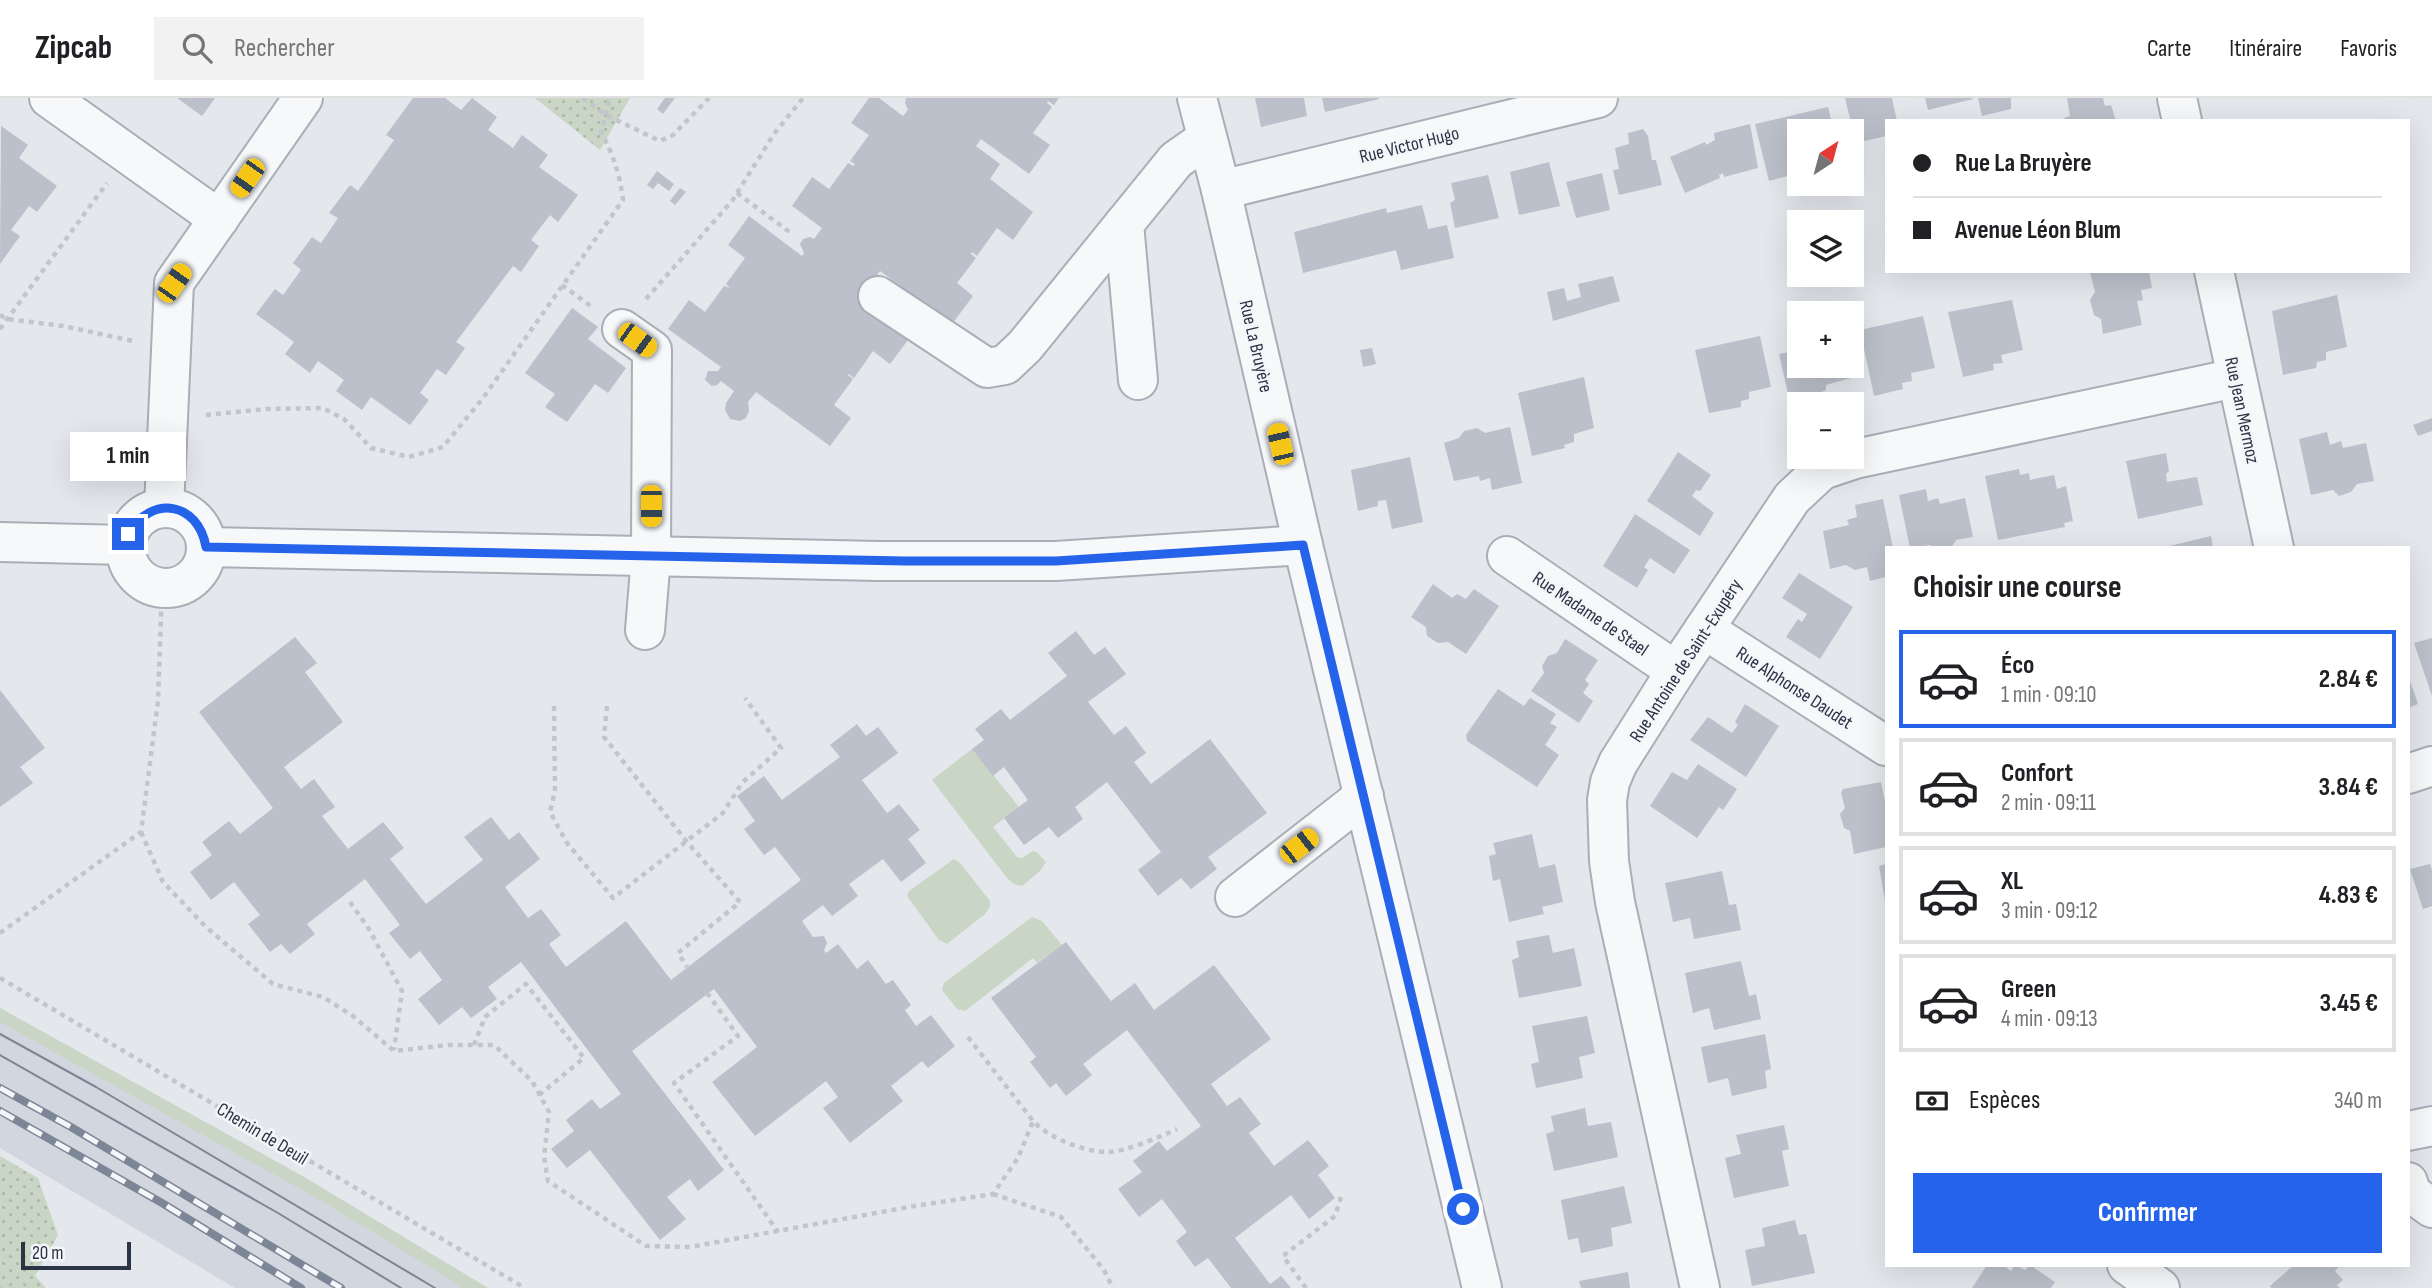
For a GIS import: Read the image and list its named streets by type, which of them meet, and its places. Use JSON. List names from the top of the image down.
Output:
{
  "streets": {
    "street": [
      "Rue Victor Hugo",
      "Rue La Bruyère",
      "Rue Jean Mermoz",
      "Rue Madame de Stael",
      "Rue Antoine de Saint-Exupéry",
      "Rue Alphonse Daudet"
    ],
    "path": ["Chemin de Deuil"]
  },
  "crossings": [
    ["Rue Victor Hugo", "Rue La Bruyère"],
    ["Rue Jean Mermoz", "Rue Antoine de Saint-Exupéry"],
    ["Rue Madame de Stael", "Rue Antoine de Saint-Exupéry"],
    ["Rue Antoine de Saint-Exupéry", "Rue Alphonse Daudet"]
  ],
  "scale_bar": "20 m",
  "north": "top right",
  "page": {
    "header": "Zipcab",
    "search": "Rechercher",
    "nav": ["Carte", "Itinéraire", "Favoris"],
    "map_buttons": ["+", "−"],
    "banner": ["Rue La Bruyère", "Avenue Léon Blum"],
    "bubble": "1 min",
    "heading": "Choisir une course",
    "list": [
      {
        "name": "Éco",
        "note": "1 min · 09:10",
        "value": "2.84 €"
      },
      {
        "name": "Confort",
        "note": "2 min · 09:11",
        "value": "3.84 €"
      },
      {
        "name": "XL",
        "note": "3 min · 09:12",
        "value": "4.83 €"
      },
      {
        "name": "Green",
        "note": "4 min · 09:13",
        "value": "3.45 €"
      }
    ],
    "pay": ["Espèces", "340 m"],
    "buttons": "Confirmer",
    "scale": "20 m"
  }
}
